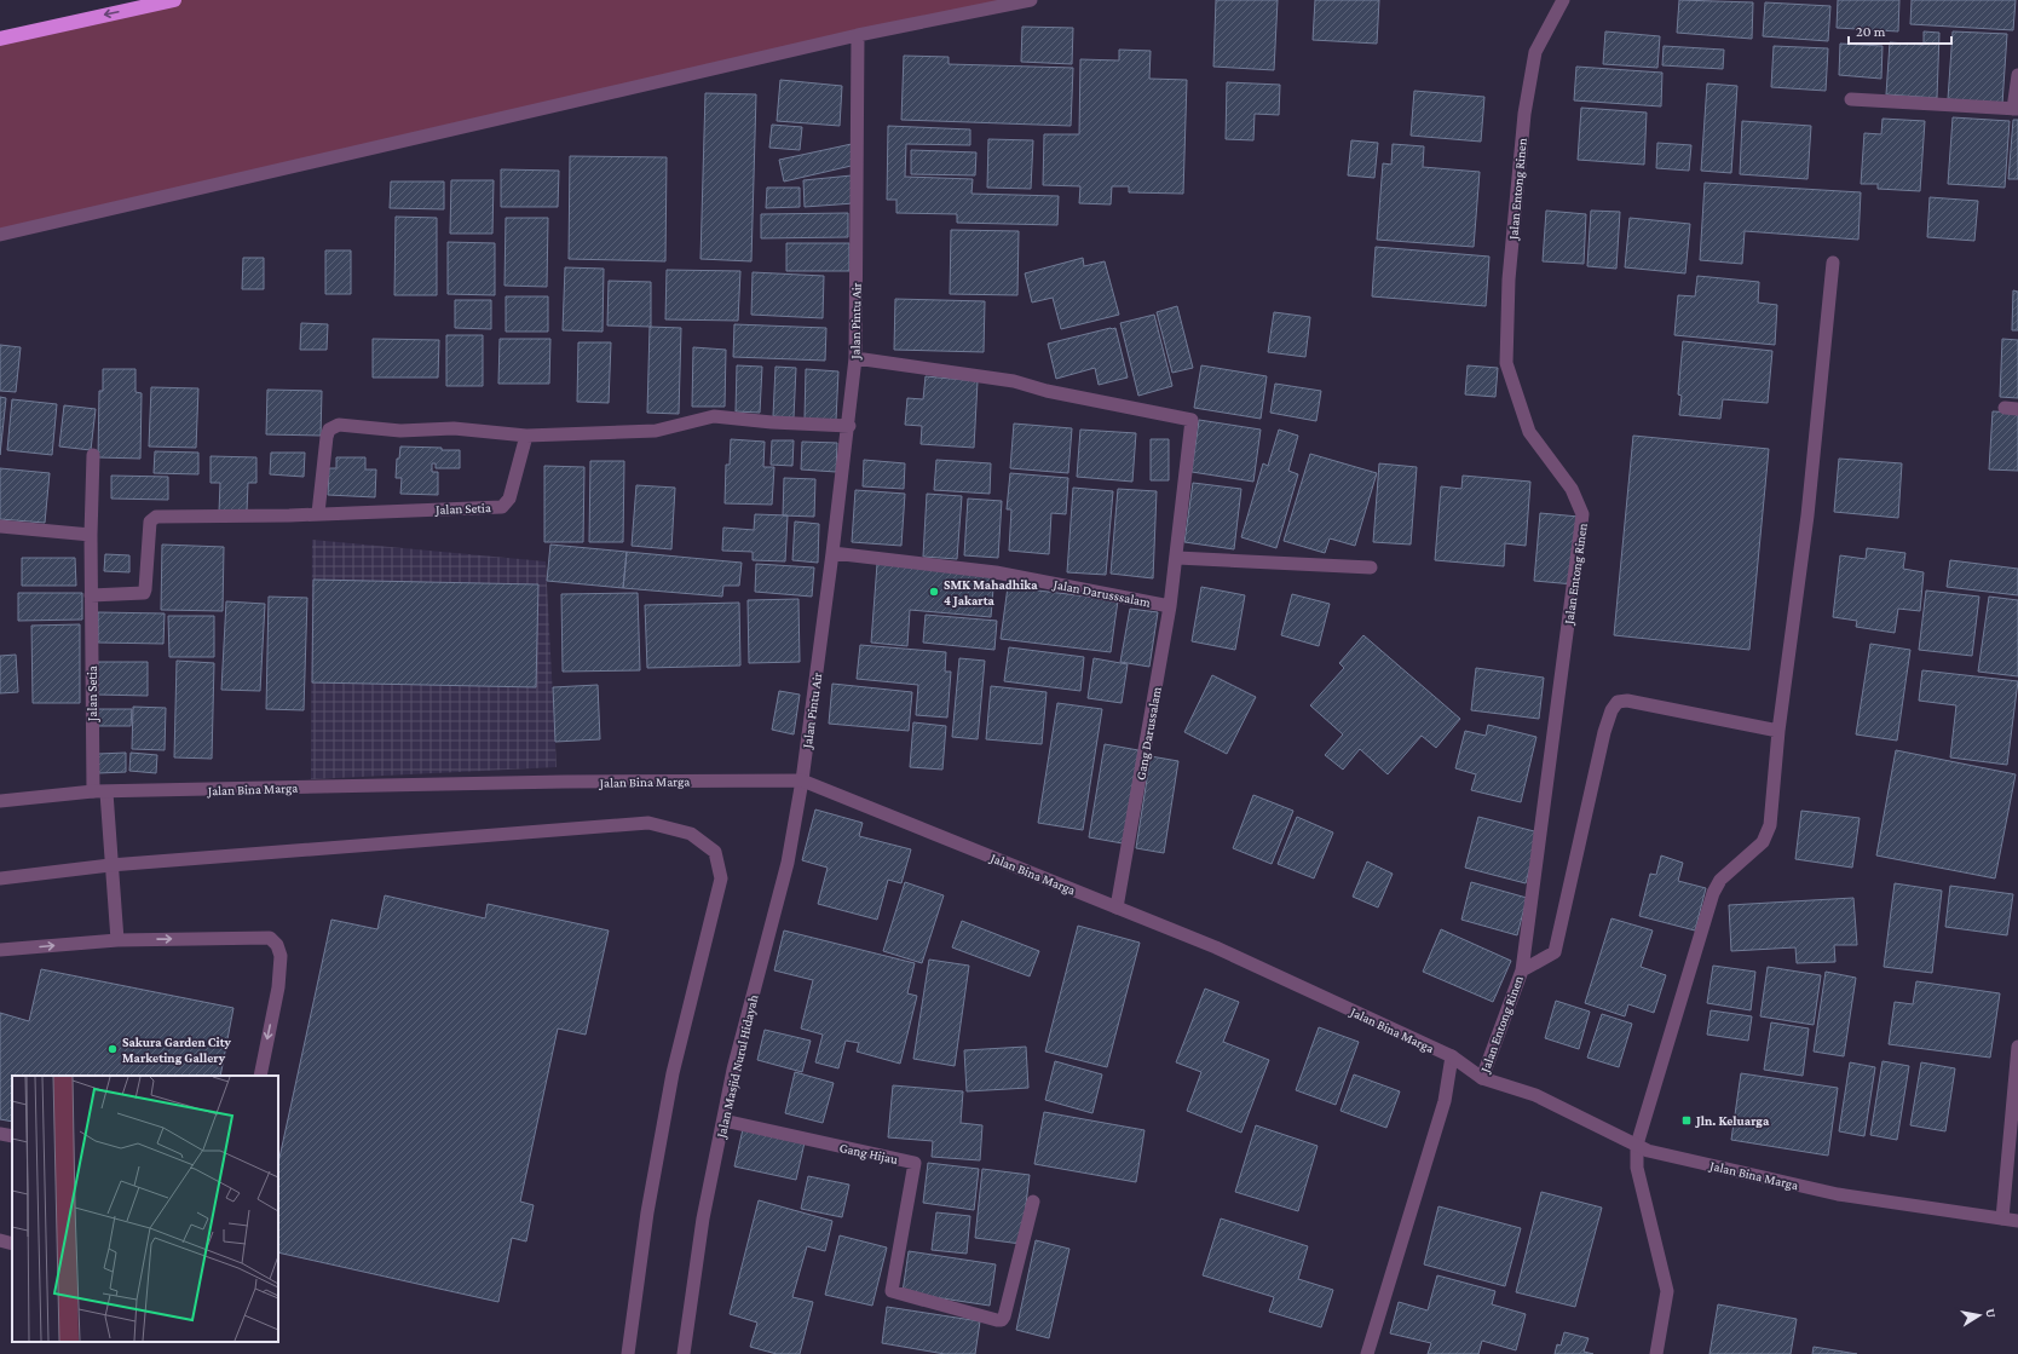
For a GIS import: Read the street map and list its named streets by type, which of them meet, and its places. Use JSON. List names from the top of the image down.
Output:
{
  "streets": {
    "street": [
      "Jalan Entong Rinen",
      "Jalan Pintu Air",
      "Jalan Setia",
      "Jalan Darusssalam",
      "Gang Darussalam",
      "Jalan Bina Marga",
      "Jalan Masjid Nurul Hidayah",
      "Gang Hijau"
    ]
  },
  "crossings": [
    ["Jalan Entong Rinen", "Jalan Bina Marga"],
    ["Jalan Pintu Air", "Jalan Darusssalam"],
    ["Jalan Pintu Air", "Gang Darussalam"],
    ["Jalan Pintu Air", "Jalan Bina Marga"],
    ["Jalan Pintu Air", "Jalan Masjid Nurul Hidayah"],
    ["Jalan Setia", "Jalan Bina Marga"],
    ["Jalan Darusssalam", "Gang Darussalam"],
    ["Gang Darussalam", "Jalan Bina Marga"],
    ["Jalan Bina Marga", "Jalan Masjid Nurul Hidayah"],
    ["Jalan Masjid Nurul Hidayah", "Gang Hijau"]
  ],
  "places": {
    "other": ["SMK Mahadhika 4 Jakarta", "Sakura Garden City Marketing Gallery"],
    "transit": ["Jln. Keluarga"]
  },
  "scale_bar": "20 m",
  "north": "right"
}
